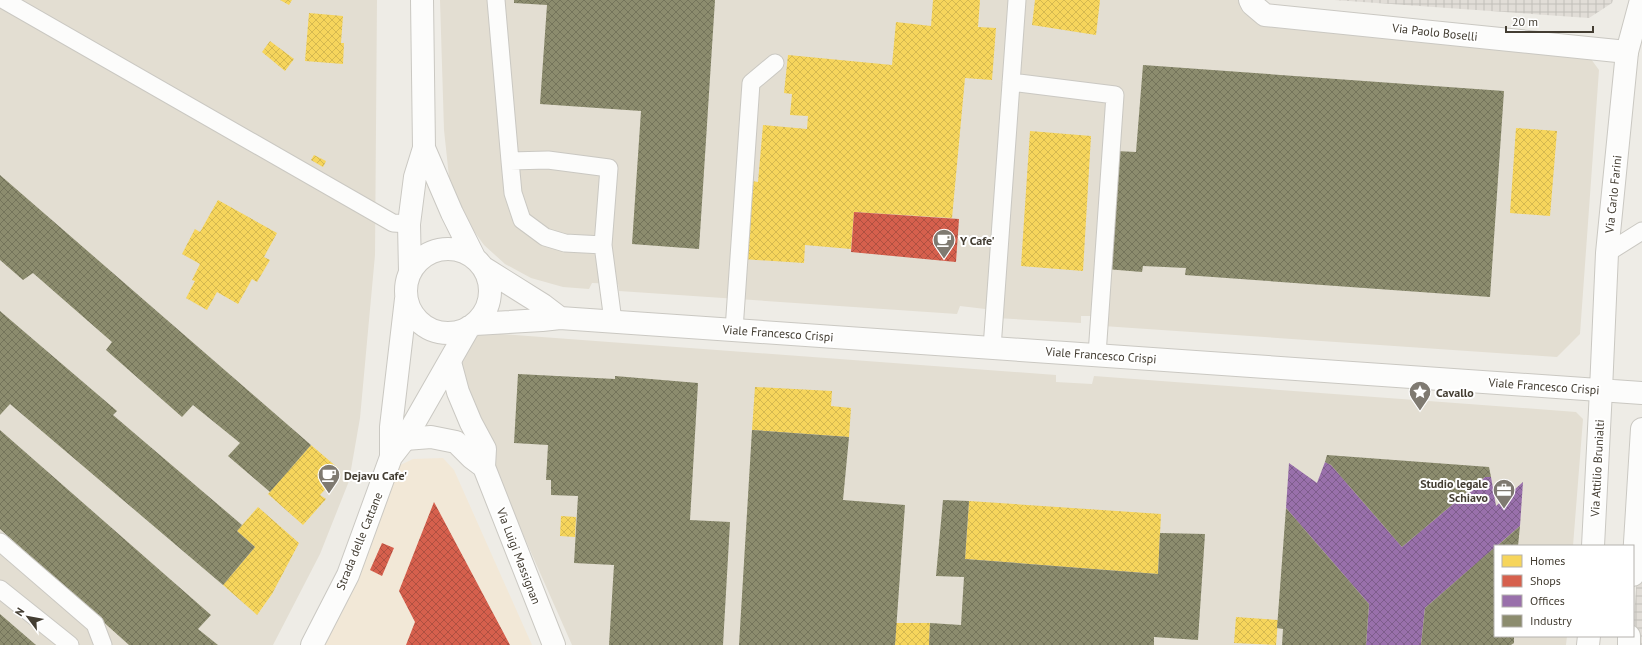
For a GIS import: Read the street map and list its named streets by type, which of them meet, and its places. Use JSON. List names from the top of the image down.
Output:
{
  "streets": {
    "street": [
      "Via Paolo Boselli",
      "Via Carlo Farini",
      "Viale Francesco Crispi",
      "Via Attilio Brunialti",
      "Strada delle Cattane",
      "Via Luigi Massignan"
    ]
  },
  "crossings": [
    ["Via Paolo Boselli", "Via Carlo Farini"],
    ["Via Carlo Farini", "Viale Francesco Crispi"],
    ["Via Carlo Farini", "Via Attilio Brunialti"],
    ["Viale Francesco Crispi", "Via Attilio Brunialti"],
    ["Viale Francesco Crispi", "Strada delle Cattane"],
    ["Strada delle Cattane", "Via Luigi Massignan"]
  ],
  "places": {
    "cafe": ["Y Cafe'", "Dejavu Cafe'"],
    "place": ["Cavallo"],
    "office": ["Studio legale Schiavo"]
  },
  "legend": [
    "Homes",
    "Shops",
    "Offices",
    "Industry"
  ],
  "scale_bar": "20 m",
  "north": "top left"
}
